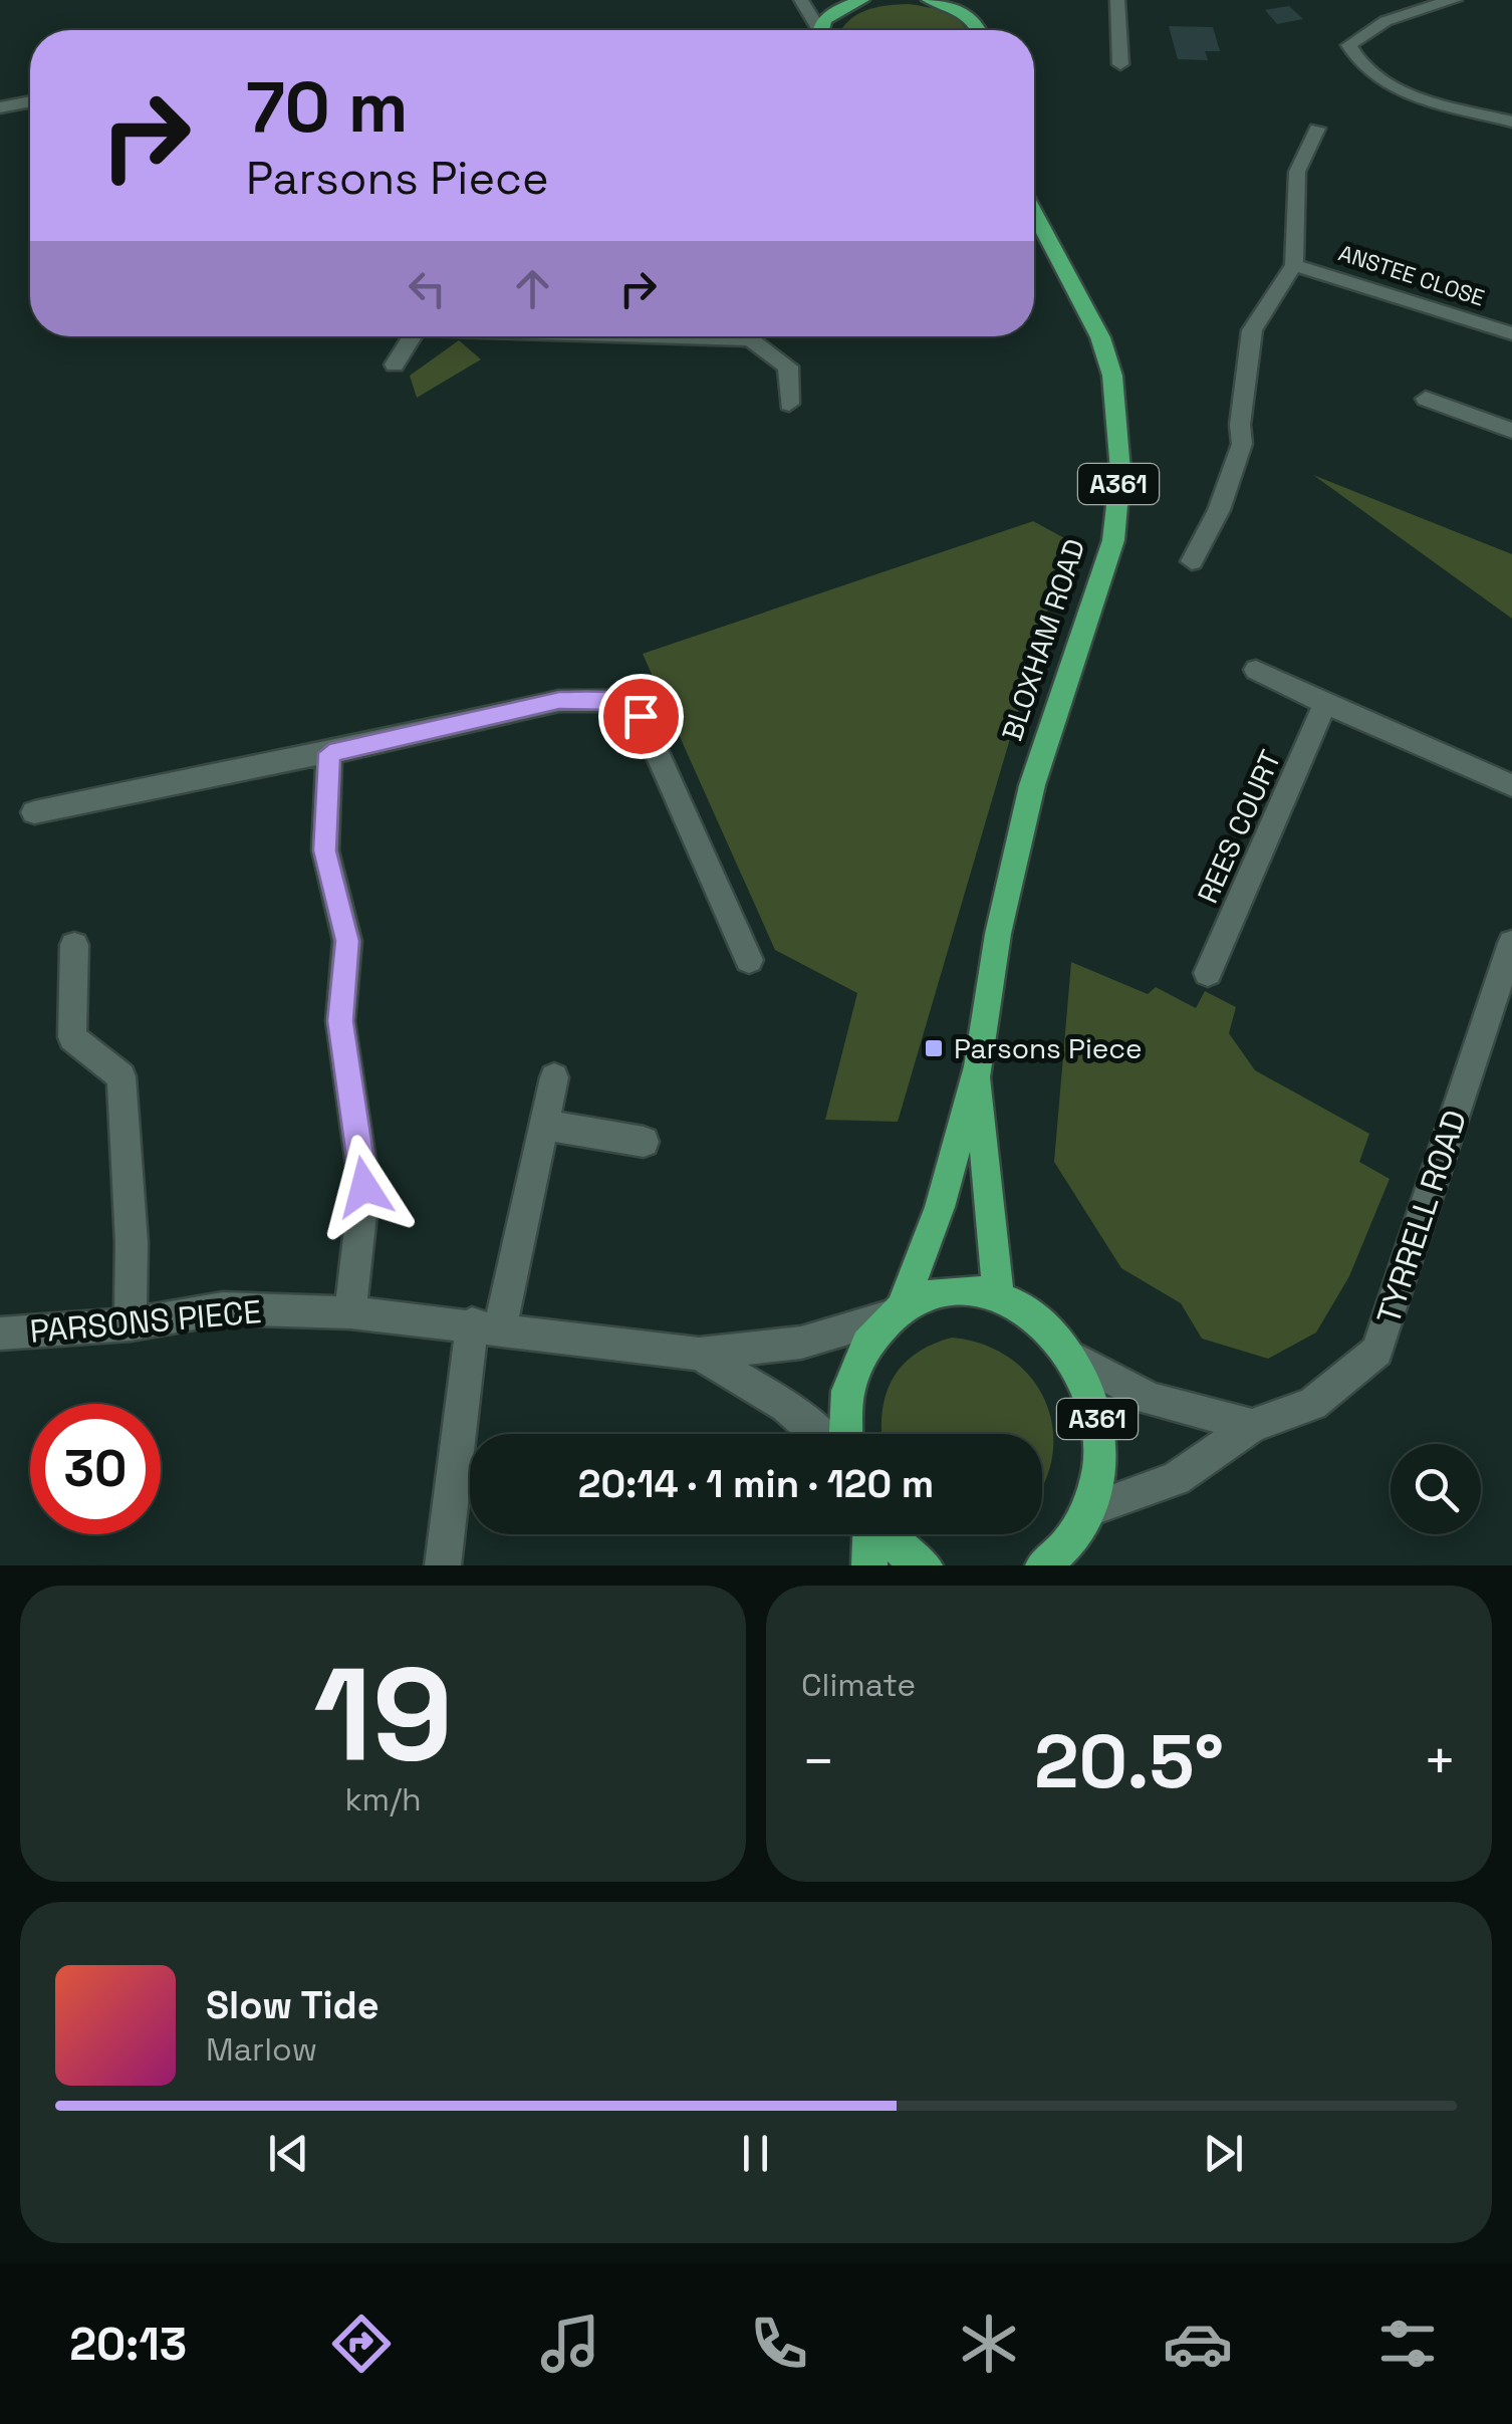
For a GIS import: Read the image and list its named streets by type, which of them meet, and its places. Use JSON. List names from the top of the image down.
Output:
{
  "streets": {
    "main road": ["A361", "BLOXHAM ROAD"],
    "street": [
      "ANSTEE CLOSE",
      "REES COURT",
      "TYRRELL ROAD",
      "PARSONS PIECE"
    ]
  },
  "crossings": [
    ["A361", "BLOXHAM ROAD"],
    ["A361", "TYRRELL ROAD"],
    ["A361", "PARSONS PIECE"],
    ["BLOXHAM ROAD", "PARSONS PIECE"]
  ],
  "places": {
    "transit": ["Parsons Piece"]
  },
  "page": {
    "turn": ["70 m", "Parsons Piece"],
    "limit": "30",
    "trip": "20:14 · 1 min · 120 m",
    "tile": [
      ["19", "km/h"],
      "Climate"
    ],
    "heat": ["−", "20.5°", "+"],
    "song": ["Slow Tide", "Marlow"],
    "tabs": "20:13"
  }
}
